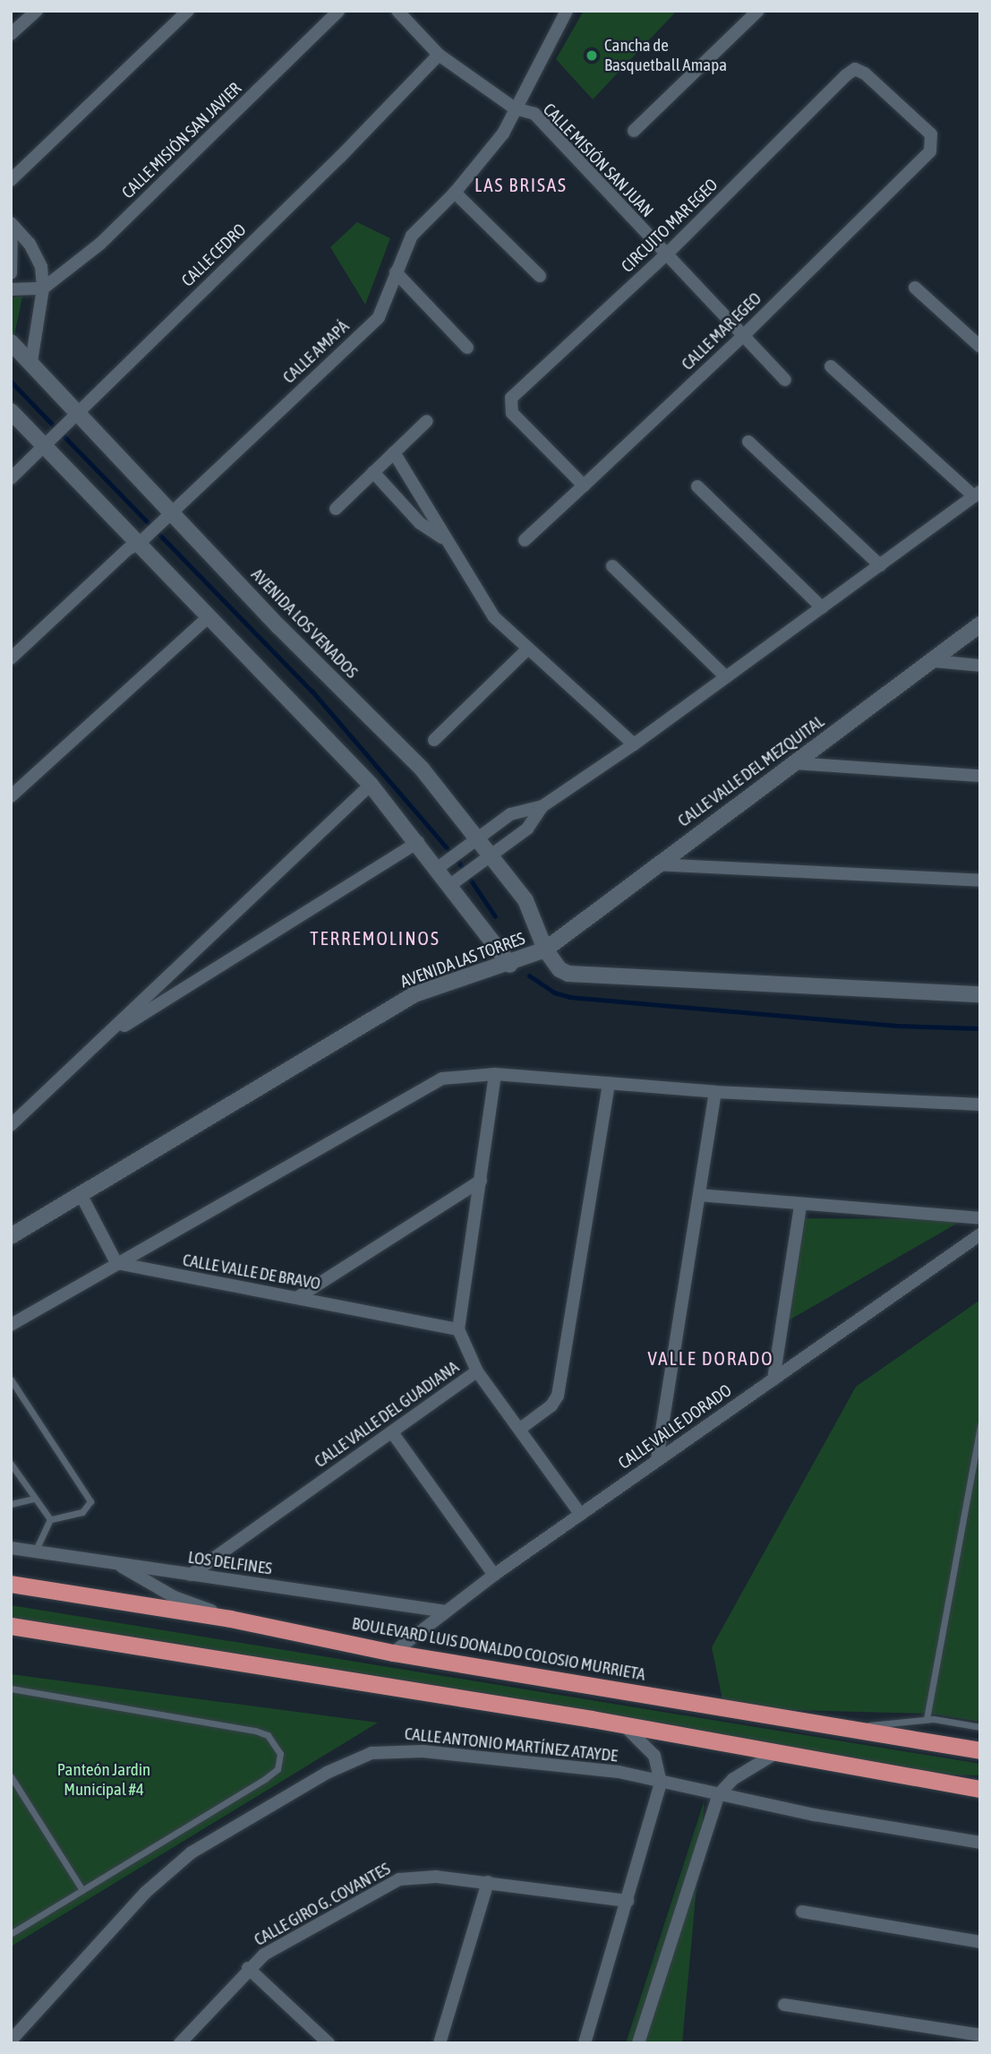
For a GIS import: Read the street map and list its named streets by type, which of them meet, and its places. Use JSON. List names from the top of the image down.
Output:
{
  "streets": {
    "highway": ["BOULEVARD LUIS DONALDO COLOSIO MURRIETA"],
    "street": [
      "CALLE MISIÓN SAN JAVIER",
      "CALLE MISIÓN SAN JUAN",
      "CIRCUITO MAR EGEO",
      "CALLE CEDRO",
      "CALLE MAR EGEO",
      "CALLE AMAPÁ",
      "AVENIDA LOS VENADOS",
      "CALLE VALLE DEL MEZQUITAL",
      "AVENIDA LAS TORRES",
      "CALLE VALLE DE BRAVO",
      "CALLE VALLE DEL GUADIANA",
      "CALLE VALLE DORADO",
      "LOS DELFINES",
      "CALLE ANTONIO MARTÍNEZ ATAYDE",
      "CALLE GIRO G. COVANTES"
    ]
  },
  "crossings": [
    ["CALLE MISIÓN SAN JUAN", "CIRCUITO MAR EGEO"],
    ["CALLE MISIÓN SAN JUAN", "CALLE CEDRO"],
    ["CALLE MISIÓN SAN JUAN", "CALLE MAR EGEO"],
    ["CALLE MISIÓN SAN JUAN", "CALLE AMAPÁ"],
    ["CIRCUITO MAR EGEO", "CALLE MAR EGEO"],
    ["CALLE CEDRO", "AVENIDA LOS VENADOS"],
    ["CALLE AMAPÁ", "AVENIDA LOS VENADOS"],
    ["AVENIDA LOS VENADOS", "CALLE VALLE DEL MEZQUITAL"],
    ["AVENIDA LOS VENADOS", "AVENIDA LAS TORRES"],
    ["CALLE VALLE DEL MEZQUITAL", "AVENIDA LAS TORRES"],
    ["CALLE VALLE DE BRAVO", "CALLE VALLE DEL GUADIANA"],
    ["CALLE VALLE DEL GUADIANA", "LOS DELFINES"],
    ["CALLE VALLE DORADO", "LOS DELFINES"],
    ["CALLE VALLE DORADO", "BOULEVARD LUIS DONALDO COLOSIO MURRIETA"]
  ],
  "districts": ["LAS BRISAS", "TERREMOLINOS", "VALLE DORADO"],
  "parks": ["Panteón Jardin Municipal #4"],
  "places": ["Cancha de Basquetball Amapa"]
}
